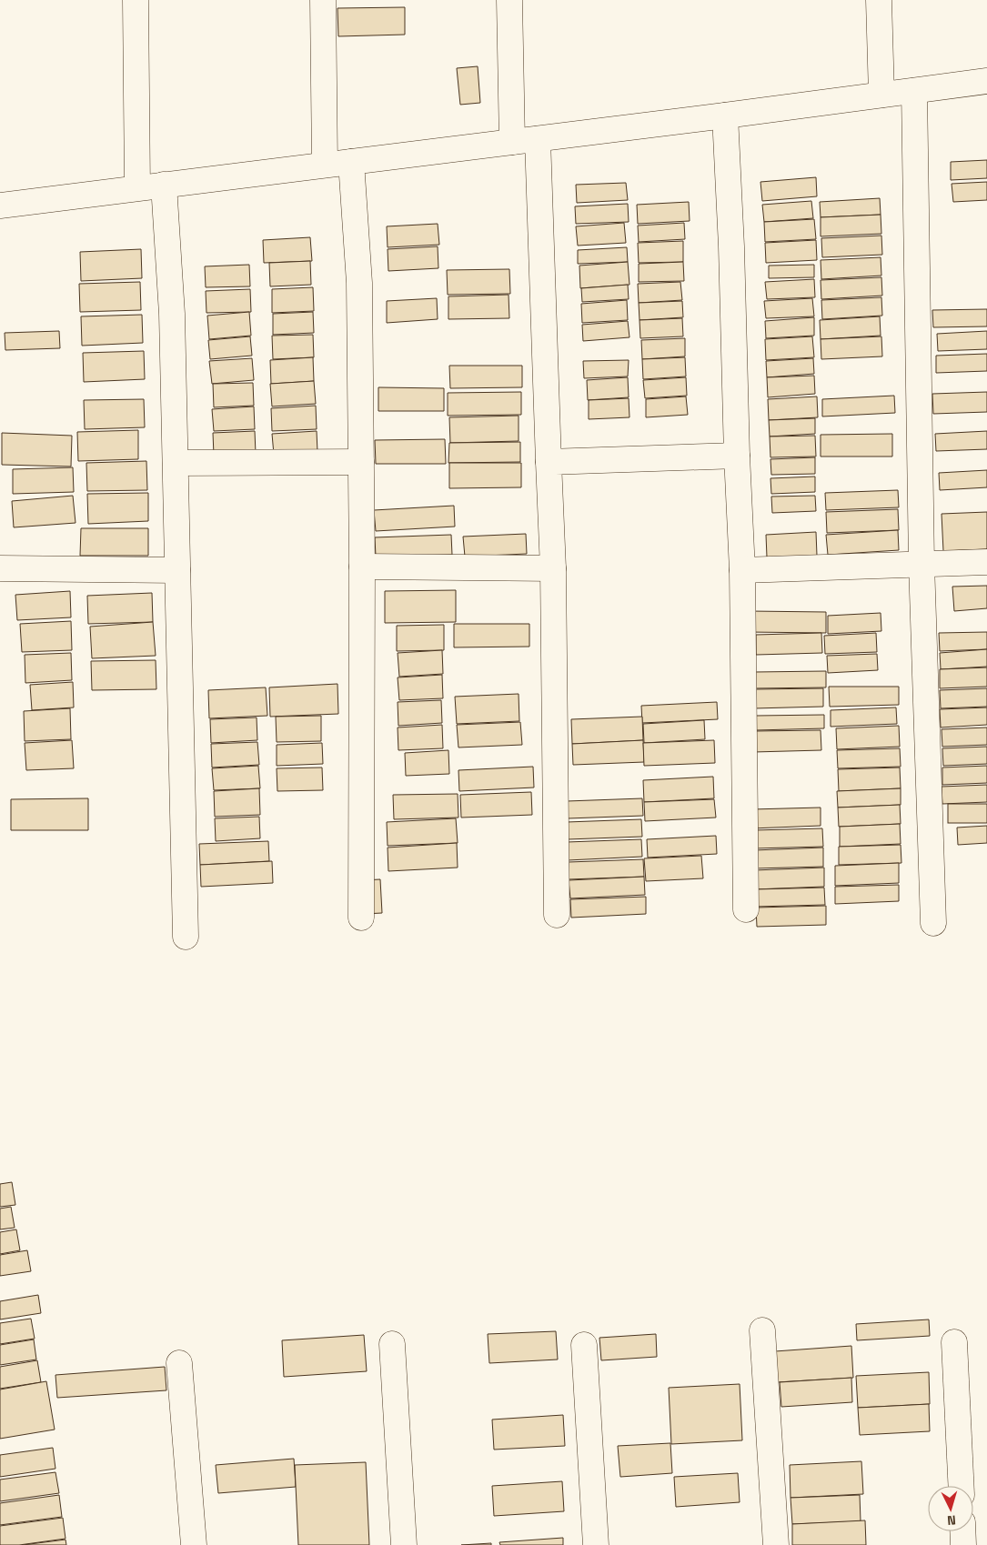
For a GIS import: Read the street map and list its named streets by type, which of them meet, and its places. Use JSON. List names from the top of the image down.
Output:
{
  "north": "bottom"
}
